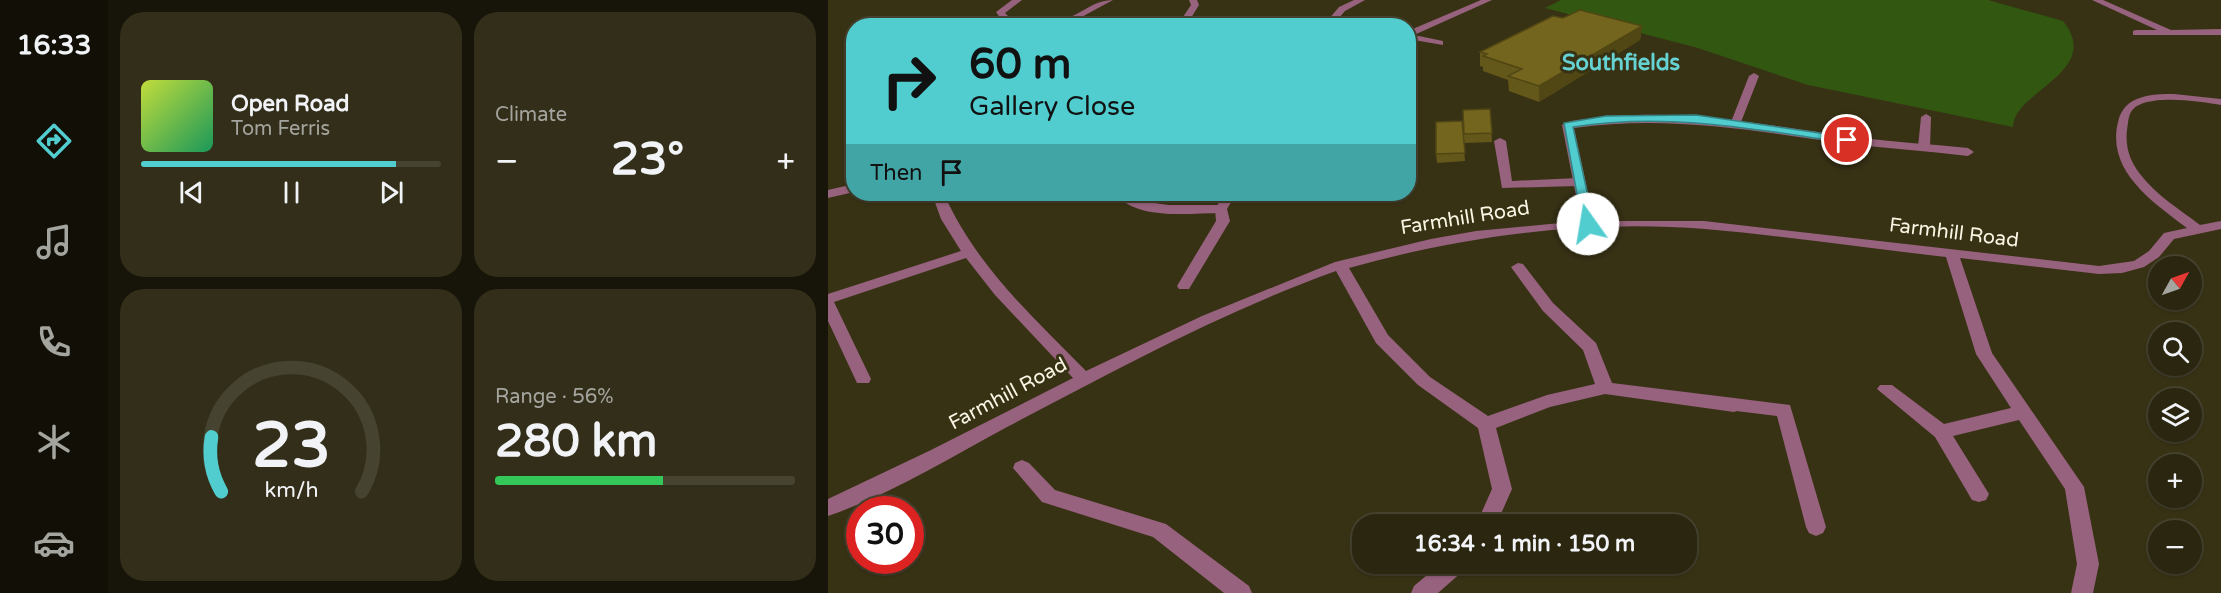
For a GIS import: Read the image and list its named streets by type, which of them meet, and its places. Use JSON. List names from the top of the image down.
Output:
{
  "streets": {
    "street": ["Farmhill Road"]
  },
  "districts": ["Southfields"],
  "north": "top right",
  "page": {
    "tabs": "16:33",
    "tile": [
      "Climate",
      ["Range · 56%", "280 km"]
    ],
    "turn": ["60 m", "Gallery Close"],
    "song": ["Open Road", "Tom Ferris"],
    "heat": ["−", "23°", "+"],
    "then": "Then",
    "map_buttons": ["+", "−"],
    "limit": "30",
    "trip": "16:34 · 1 min · 150 m",
    "gauge": ["23", "km/h"]
  }
}
